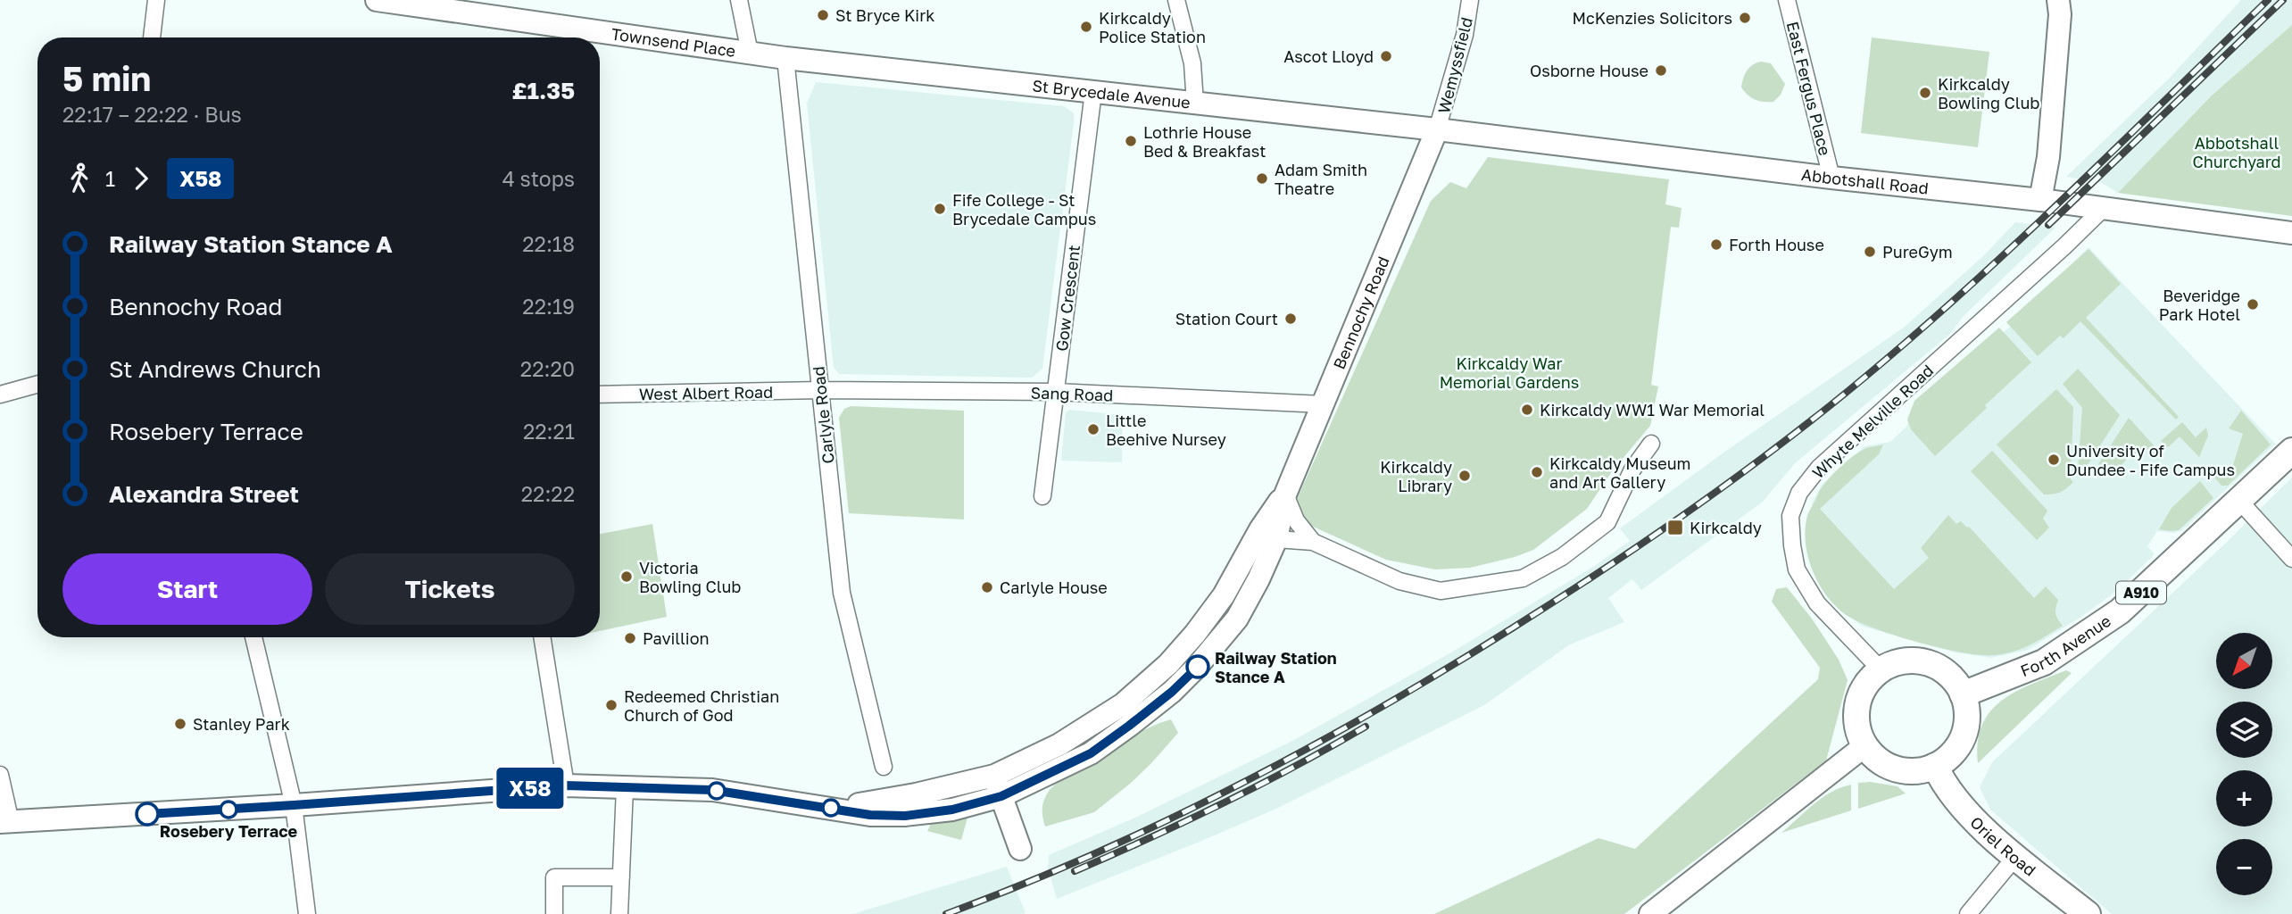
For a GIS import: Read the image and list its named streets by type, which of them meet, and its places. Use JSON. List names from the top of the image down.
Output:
{
  "streets": {
    "main road": [
      "Townsend Place",
      "St Brycedale Avenue",
      "Abbotshall Road",
      "Bennochy Road",
      "A910",
      "Forth Avenue",
      "Oriel Road"
    ],
    "street": [
      "Wemyssfield",
      "East Fergus Place",
      "Gow Crescent",
      "West Albert Road",
      "Sang Road",
      "Carlyle Road",
      "Whyte Melville Road"
    ]
  },
  "crossings": [
    ["Townsend Place", "St Brycedale Avenue"],
    ["Townsend Place", "Carlyle Road"],
    ["Wemyssfield", "St Brycedale Avenue"],
    ["Wemyssfield", "Abbotshall Road"],
    ["Wemyssfield", "Bennochy Road"],
    ["East Fergus Place", "Abbotshall Road"],
    ["St Brycedale Avenue", "Abbotshall Road"],
    ["St Brycedale Avenue", "Gow Crescent"],
    ["St Brycedale Avenue", "Bennochy Road"],
    ["St Brycedale Avenue", "Carlyle Road"],
    ["Abbotshall Road", "Bennochy Road"],
    ["Abbotshall Road", "Whyte Melville Road"],
    ["Gow Crescent", "Sang Road"],
    ["Bennochy Road", "Sang Road"],
    ["West Albert Road", "Sang Road"],
    ["West Albert Road", "Carlyle Road"],
    ["Sang Road", "Carlyle Road"],
    ["Whyte Melville Road", "Forth Avenue"],
    ["Whyte Melville Road", "Oriel Road"],
    ["Forth Avenue", "Oriel Road"]
  ],
  "parks": ["Abbotshall Churchyard", "Kirkcaldy War Memorial Gardens"],
  "places": {
    "other": [
      "St Bryce Kirk",
      "McKenzies Solicitors",
      "Kirkcaldy Police Station",
      "Ascot Lloyd",
      "Osborne House",
      "Kirkcaldy Bowling Club",
      "Lothrie House Bed & Breakfast",
      "Adam Smith Theatre",
      "Fife College - St Brycedale Campus",
      "Forth House",
      "PureGym",
      "Beveridge Park Hotel",
      "Station Court",
      "Kirkcaldy WW1 War Memorial",
      "Little Beehive Nursey",
      "University of Dundee - Fife Campus",
      "Kirkcaldy Museum and Art Gallery",
      "Kirkcaldy Library",
      "Victoria Bowling Club",
      "Carlyle House",
      "Pavillion",
      "Railway Station Stance A",
      "Redeemed Christian Church of God",
      "Stanley Park",
      "Rosebery Terrace"
    ],
    "transit": ["Kirkcaldy"]
  },
  "lines": ["bus line X58"],
  "north": "bottom left",
  "page": {
    "on_map": "X58",
    "heading": ["5 min", "22:17 – 22:22 · Bus", "£1.35"],
    "legs": ["1", "X58", "4 stops"],
    "list": [
      {
        "name": "Railway Station Stance A",
        "value": "22:18"
      },
      {
        "name": "Bennochy Road",
        "value": "22:19"
      },
      {
        "name": "St Andrews Church",
        "value": "22:20"
      },
      {
        "name": "Rosebery Terrace",
        "value": "22:21"
      },
      {
        "name": "Alexandra Street",
        "value": "22:22"
      }
    ],
    "buttons": ["Start", "Tickets"],
    "map_buttons": ["+", "−"]
  }
}
